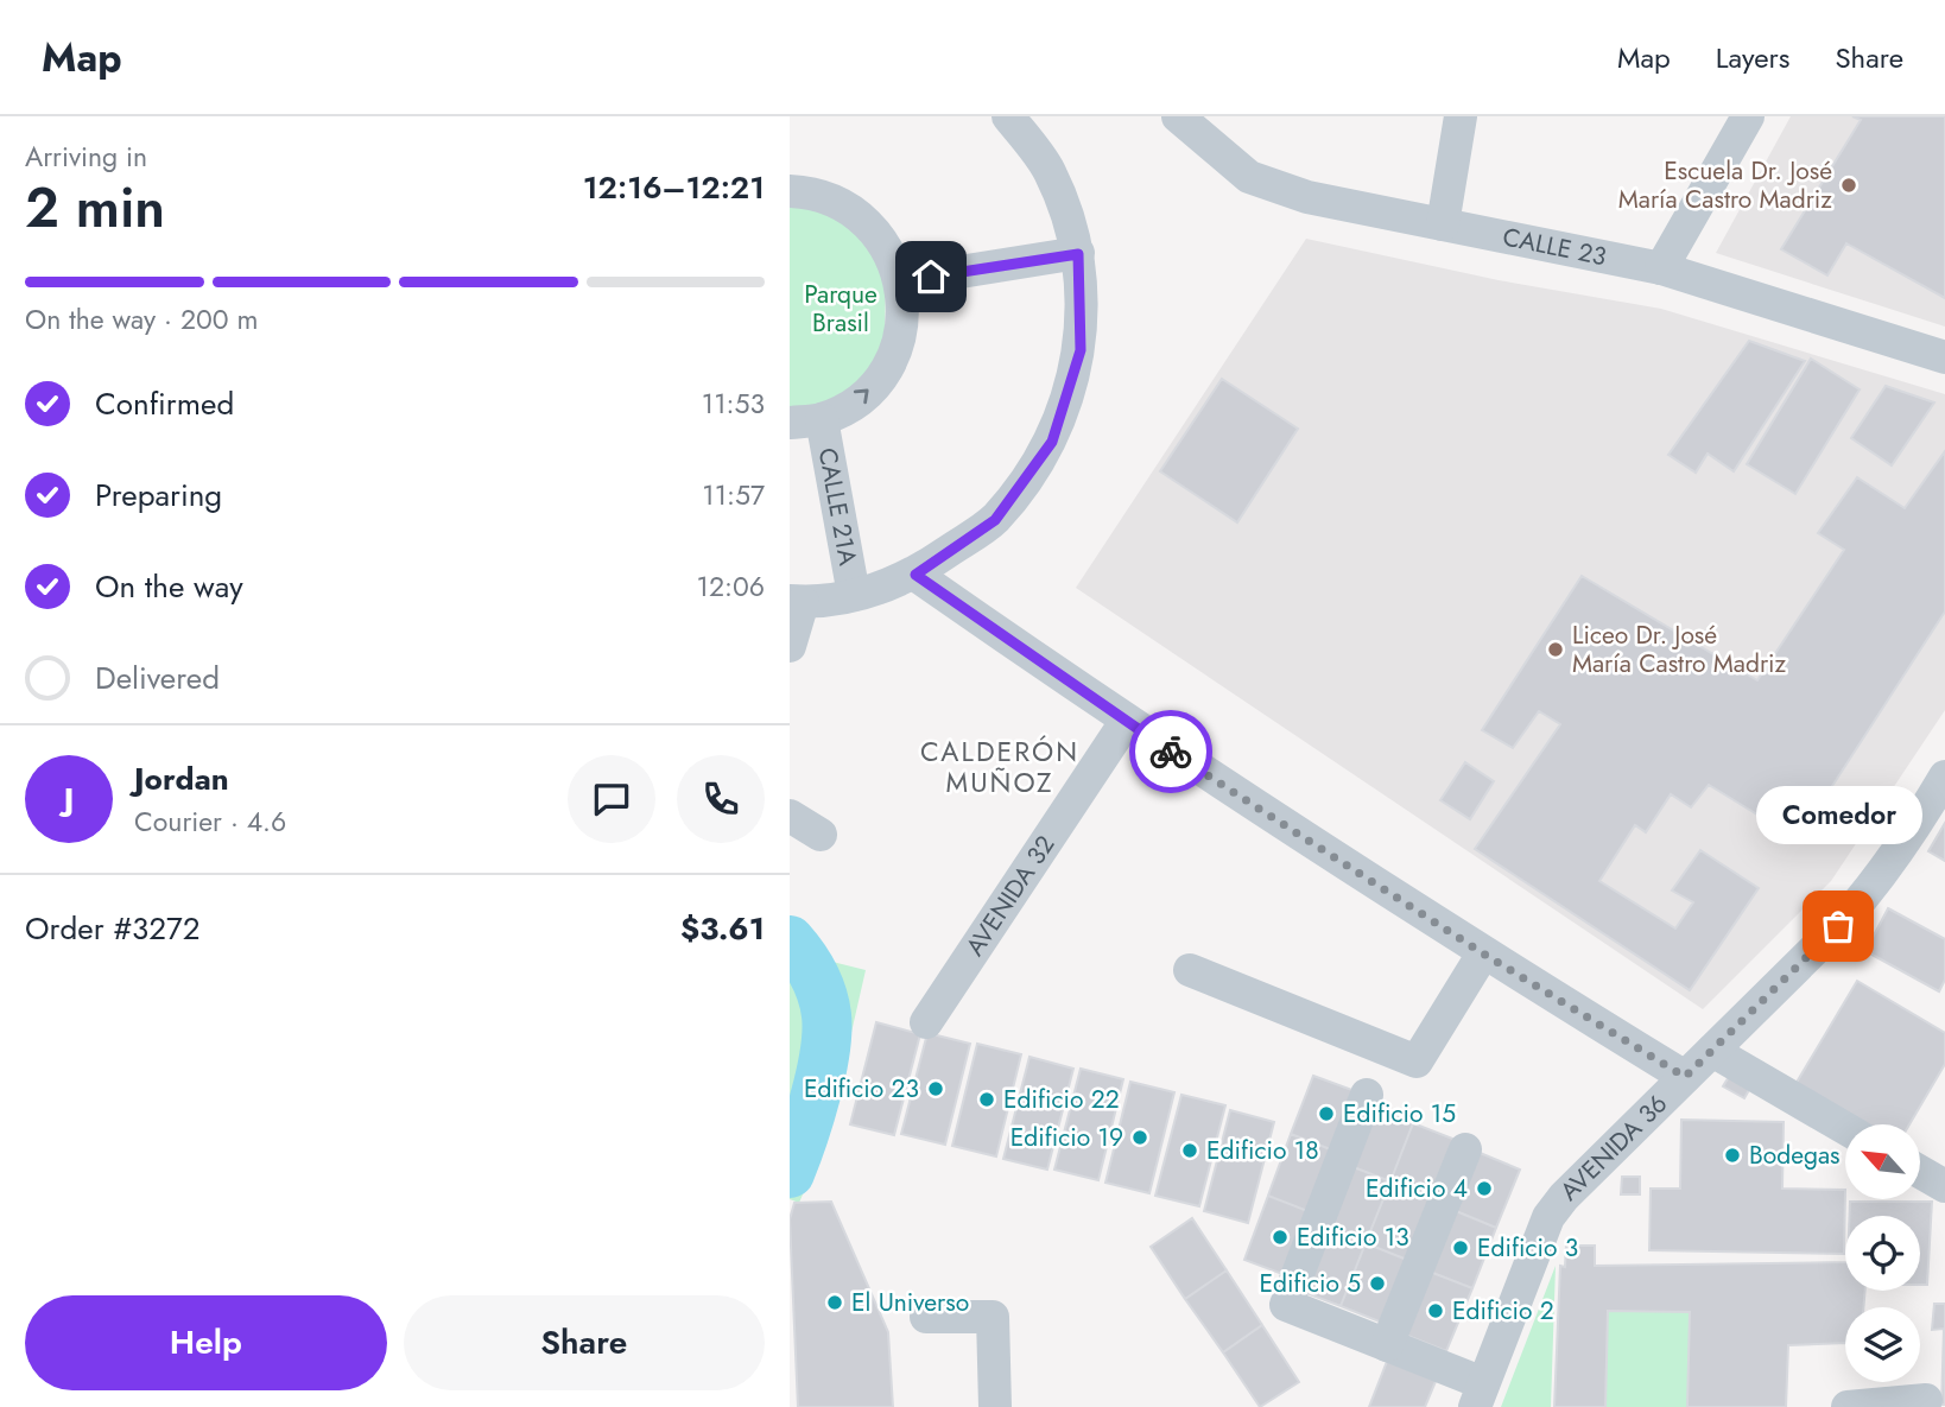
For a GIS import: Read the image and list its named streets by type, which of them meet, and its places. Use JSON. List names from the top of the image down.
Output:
{
  "streets": {
    "street": [
      "CALLE 23",
      "CALLE 21A",
      "AVENIDA 32",
      "AVENIDA 36"
    ]
  },
  "districts": ["CALDERÓN MUÑOZ"],
  "parks": ["Parque Brasil"],
  "places": [
    "Escuela Dr. José María Castro Madriz",
    "Liceo Dr. José María Castro Madriz",
    "Comedor",
    "Edificio 23",
    "Edificio 22",
    "Edificio 15",
    "Edificio 19",
    "Edificio 18",
    "Bodegas",
    "Edificio 4",
    "Edificio 13",
    "Edificio 3",
    "Edificio 5",
    "El Universo",
    "Edificio 2"
  ],
  "north": "top left",
  "page": {
    "header": "Map",
    "nav": ["Map", "Layers", "Share"],
    "heading": ["2 min", "Arriving in", "12:16–12:21"],
    "panel": [
      "Jordan",
      "Courier · 4.6",
      "Order #3272",
      "$3.61"
    ],
    "bar": "On the way · 200 m",
    "list": [
      ["Confirmed", "11:53"],
      ["Preparing", "11:57"],
      ["On the way", "12:06"],
      "Delivered"
    ],
    "round": "J",
    "bubble": "Comedor",
    "buttons": ["Help", "Share"]
  }
}
